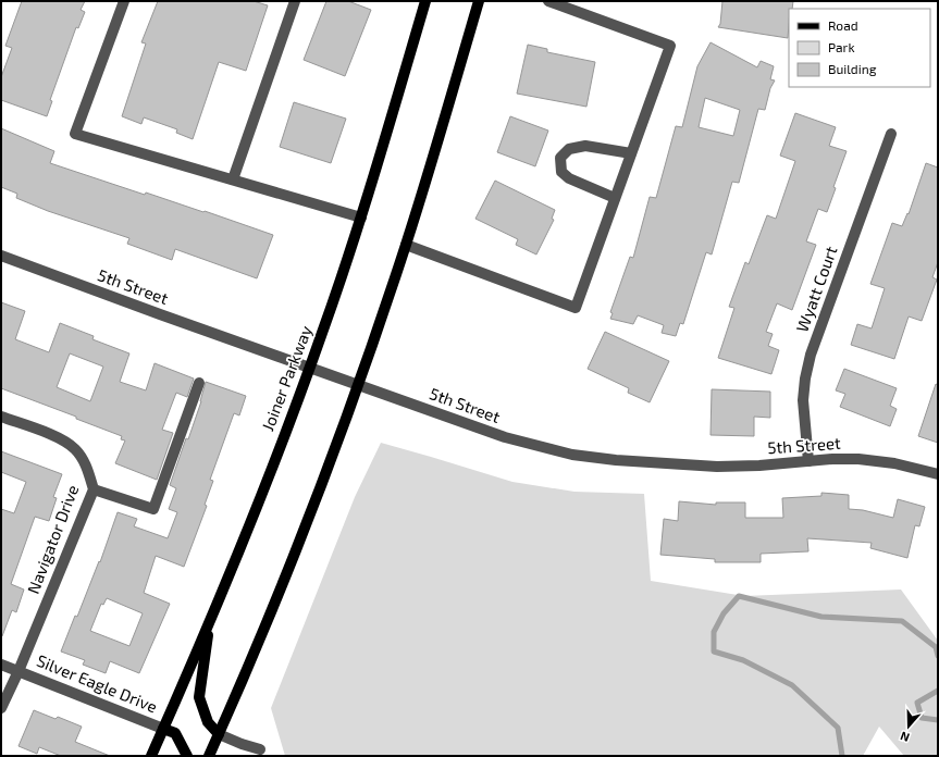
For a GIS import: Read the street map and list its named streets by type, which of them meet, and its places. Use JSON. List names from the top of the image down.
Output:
{
  "streets": {
    "main road": ["Joiner Parkway"],
    "street": [
      "5th Street",
      "Wyatt Court",
      "Navigator Drive",
      "Silver Eagle Drive"
    ]
  },
  "crossings": [
    ["5th Street", "Wyatt Court"],
    ["5th Street", "Joiner Parkway"],
    ["Joiner Parkway", "Silver Eagle Drive"],
    ["Navigator Drive", "Silver Eagle Drive"]
  ],
  "legend": ["Road", "Park", "Building"],
  "north": "bottom"
}
